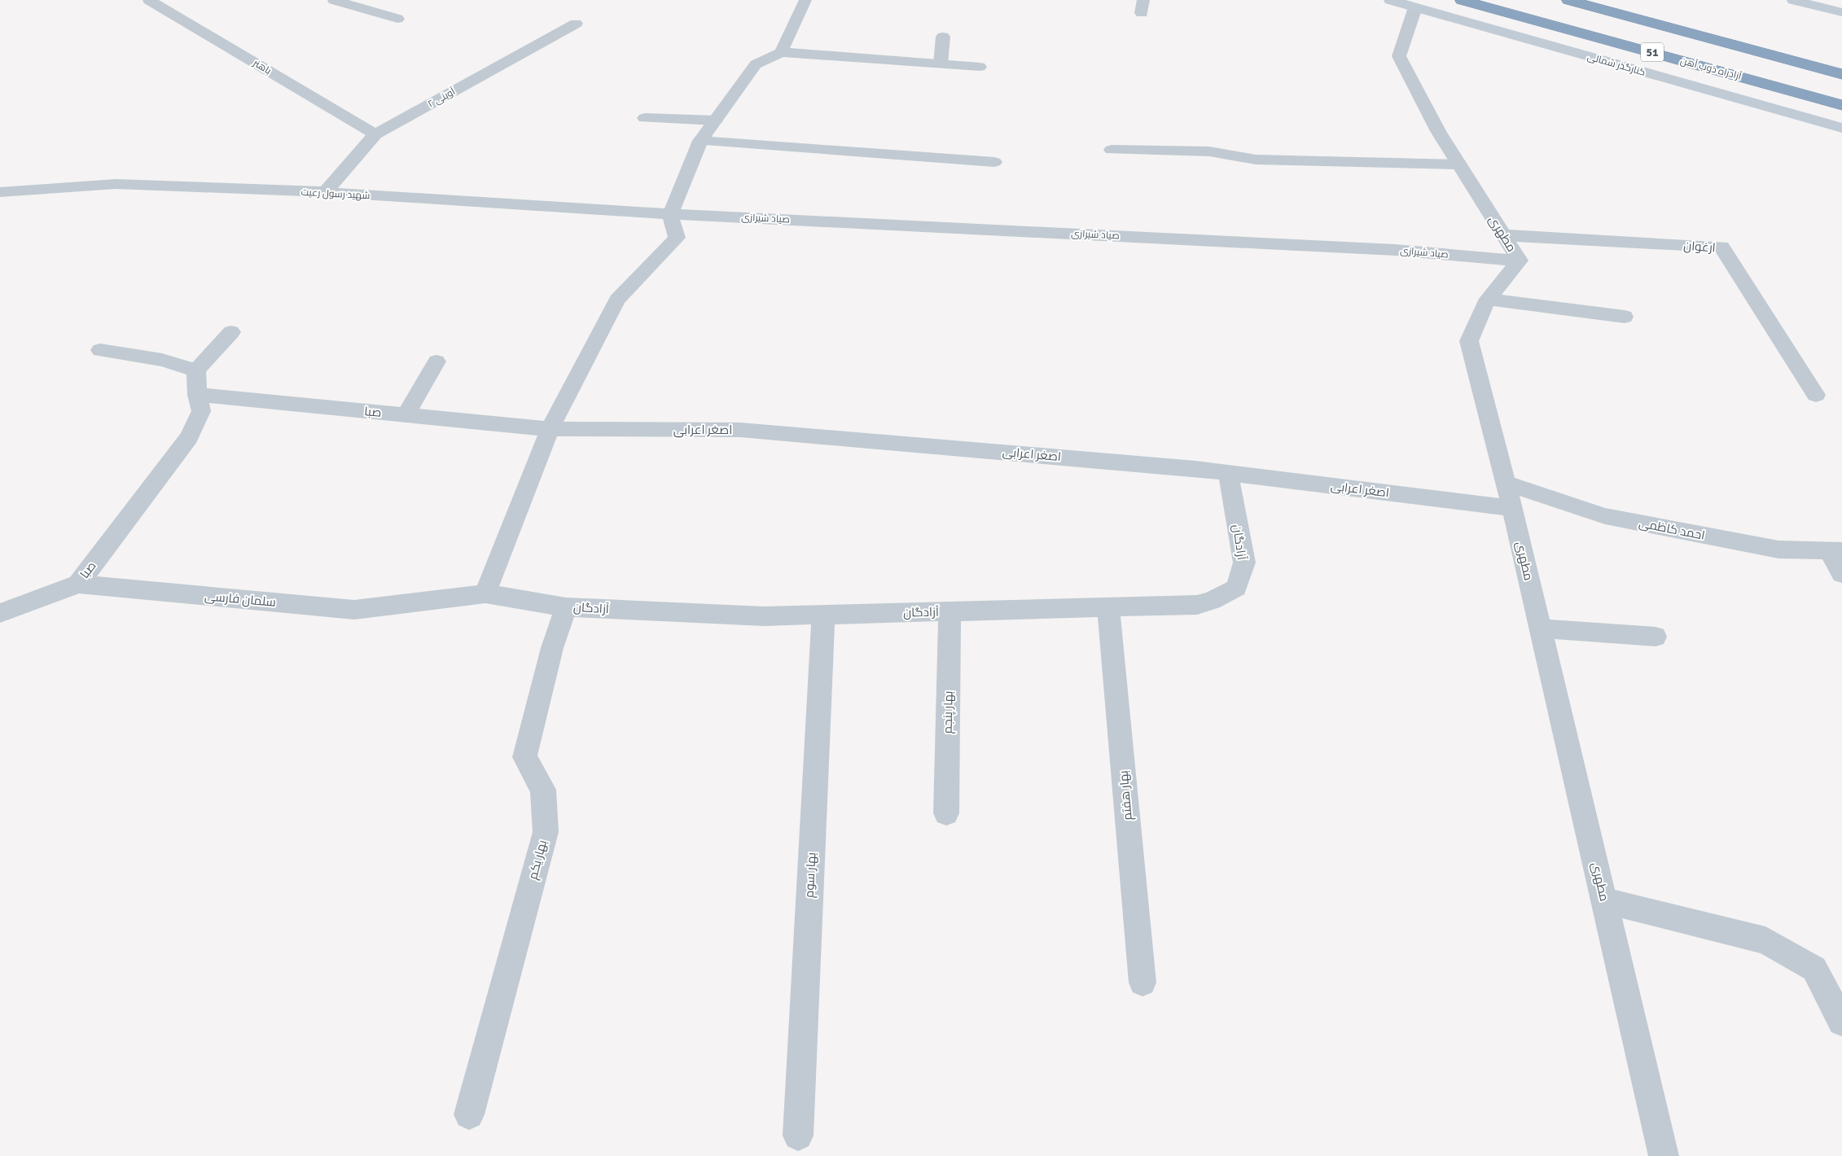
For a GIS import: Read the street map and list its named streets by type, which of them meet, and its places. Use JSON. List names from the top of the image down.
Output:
{
  "streets": {
    "highway": ["51", "آزادراه ذوب آهن"],
    "main road": ["کنارگذر شمالی"],
    "street": [
      "باهنر",
      "آوینی ۲",
      "شهید رسول رعیت",
      "صیاد شیرازی",
      "مطهری",
      "ارغوان",
      "صبا",
      "اصغر اعرابی",
      "احمد کاظمی",
      "آزادگان",
      "سلمان فارسی",
      "بهار پنجم",
      "بهار هفتم",
      "بهار یکم",
      "بهار سوم"
    ]
  },
  "crossings": [
    ["کنارگذر شمالی", "مطهری"],
    ["باهنر", "آوینی ۲"],
    ["آوینی ۲", "شهید رسول رعیت"],
    ["شهید رسول رعیت", "صیاد شیرازی"],
    ["صیاد شیرازی", "مطهری"],
    ["مطهری", "ارغوان"],
    ["مطهری", "اصغر اعرابی"],
    ["مطهری", "احمد کاظمی"],
    ["صبا", "اصغر اعرابی"],
    ["صبا", "سلمان فارسی"],
    ["اصغر اعرابی", "آزادگان"],
    ["آزادگان", "سلمان فارسی"],
    ["آزادگان", "بهار پنجم"],
    ["آزادگان", "بهار هفتم"],
    ["آزادگان", "بهار یکم"],
    ["آزادگان", "بهار سوم"]
  ]
}
